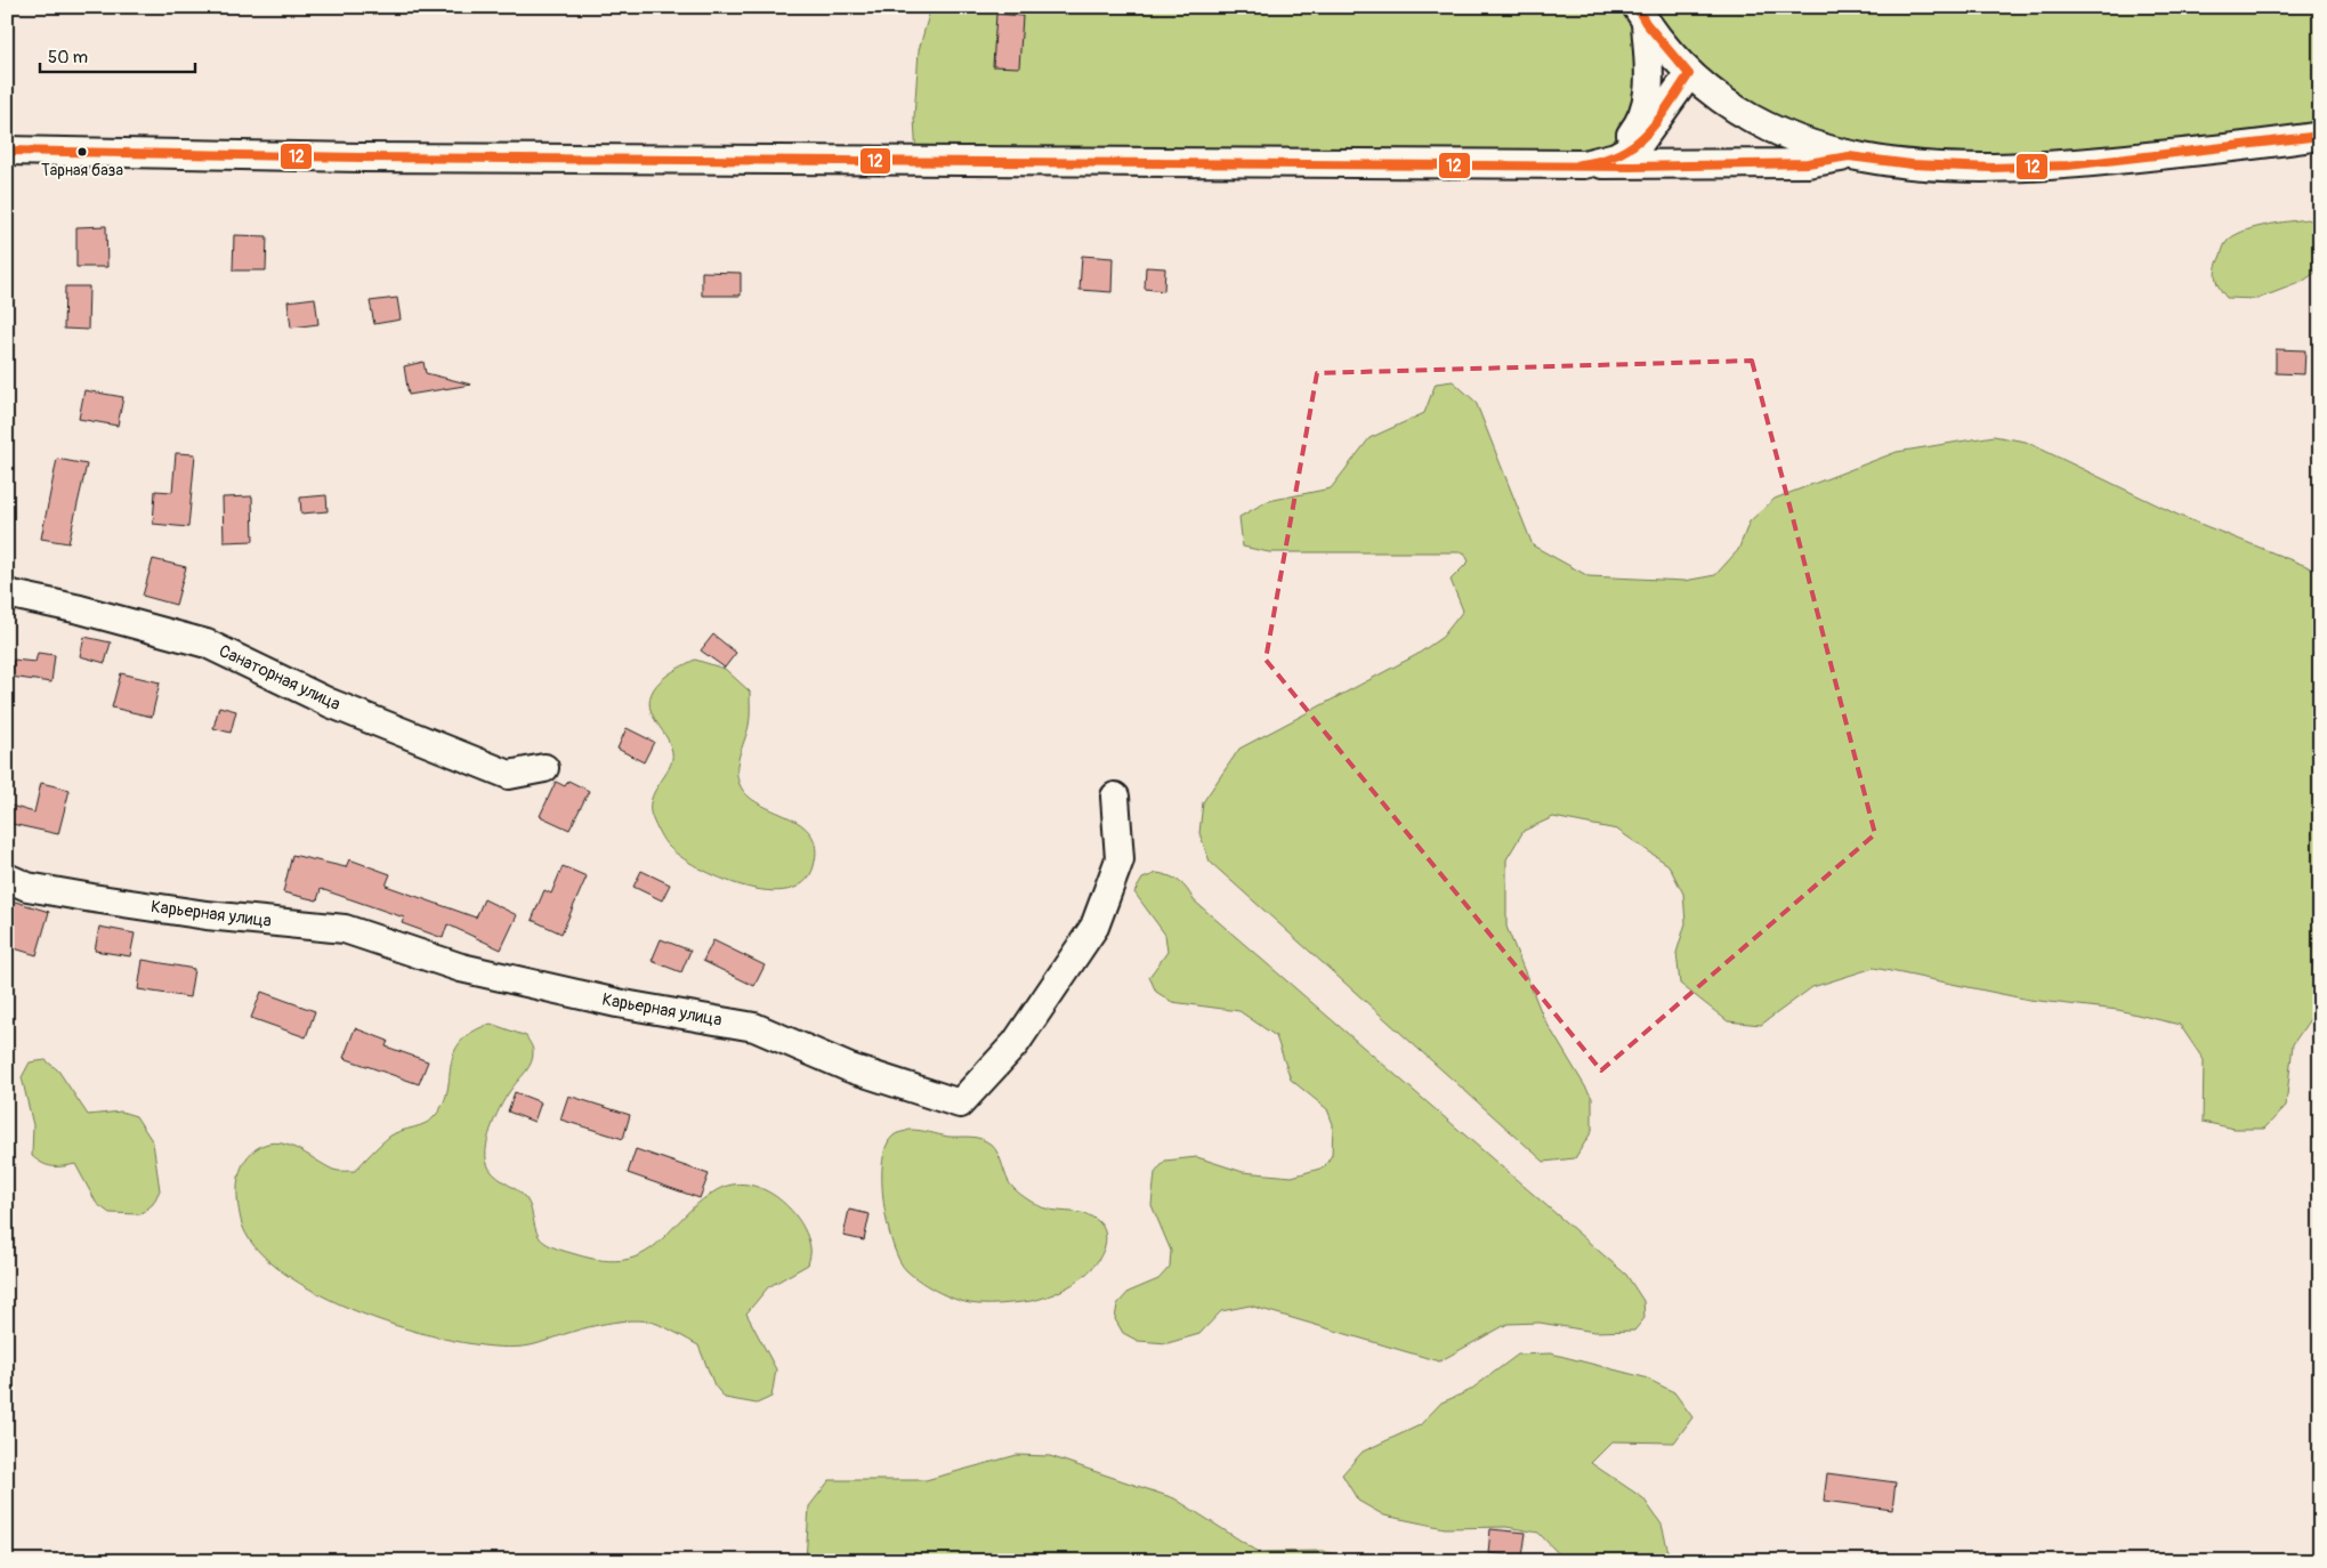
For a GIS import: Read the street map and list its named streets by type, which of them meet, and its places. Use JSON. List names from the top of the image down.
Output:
{
  "streets": {
    "street": ["Санаторная улица", "Карьерная улица"]
  },
  "places": ["Тарная база"],
  "lines": ["transit line 12"],
  "scale_bar": "50 m"
}
